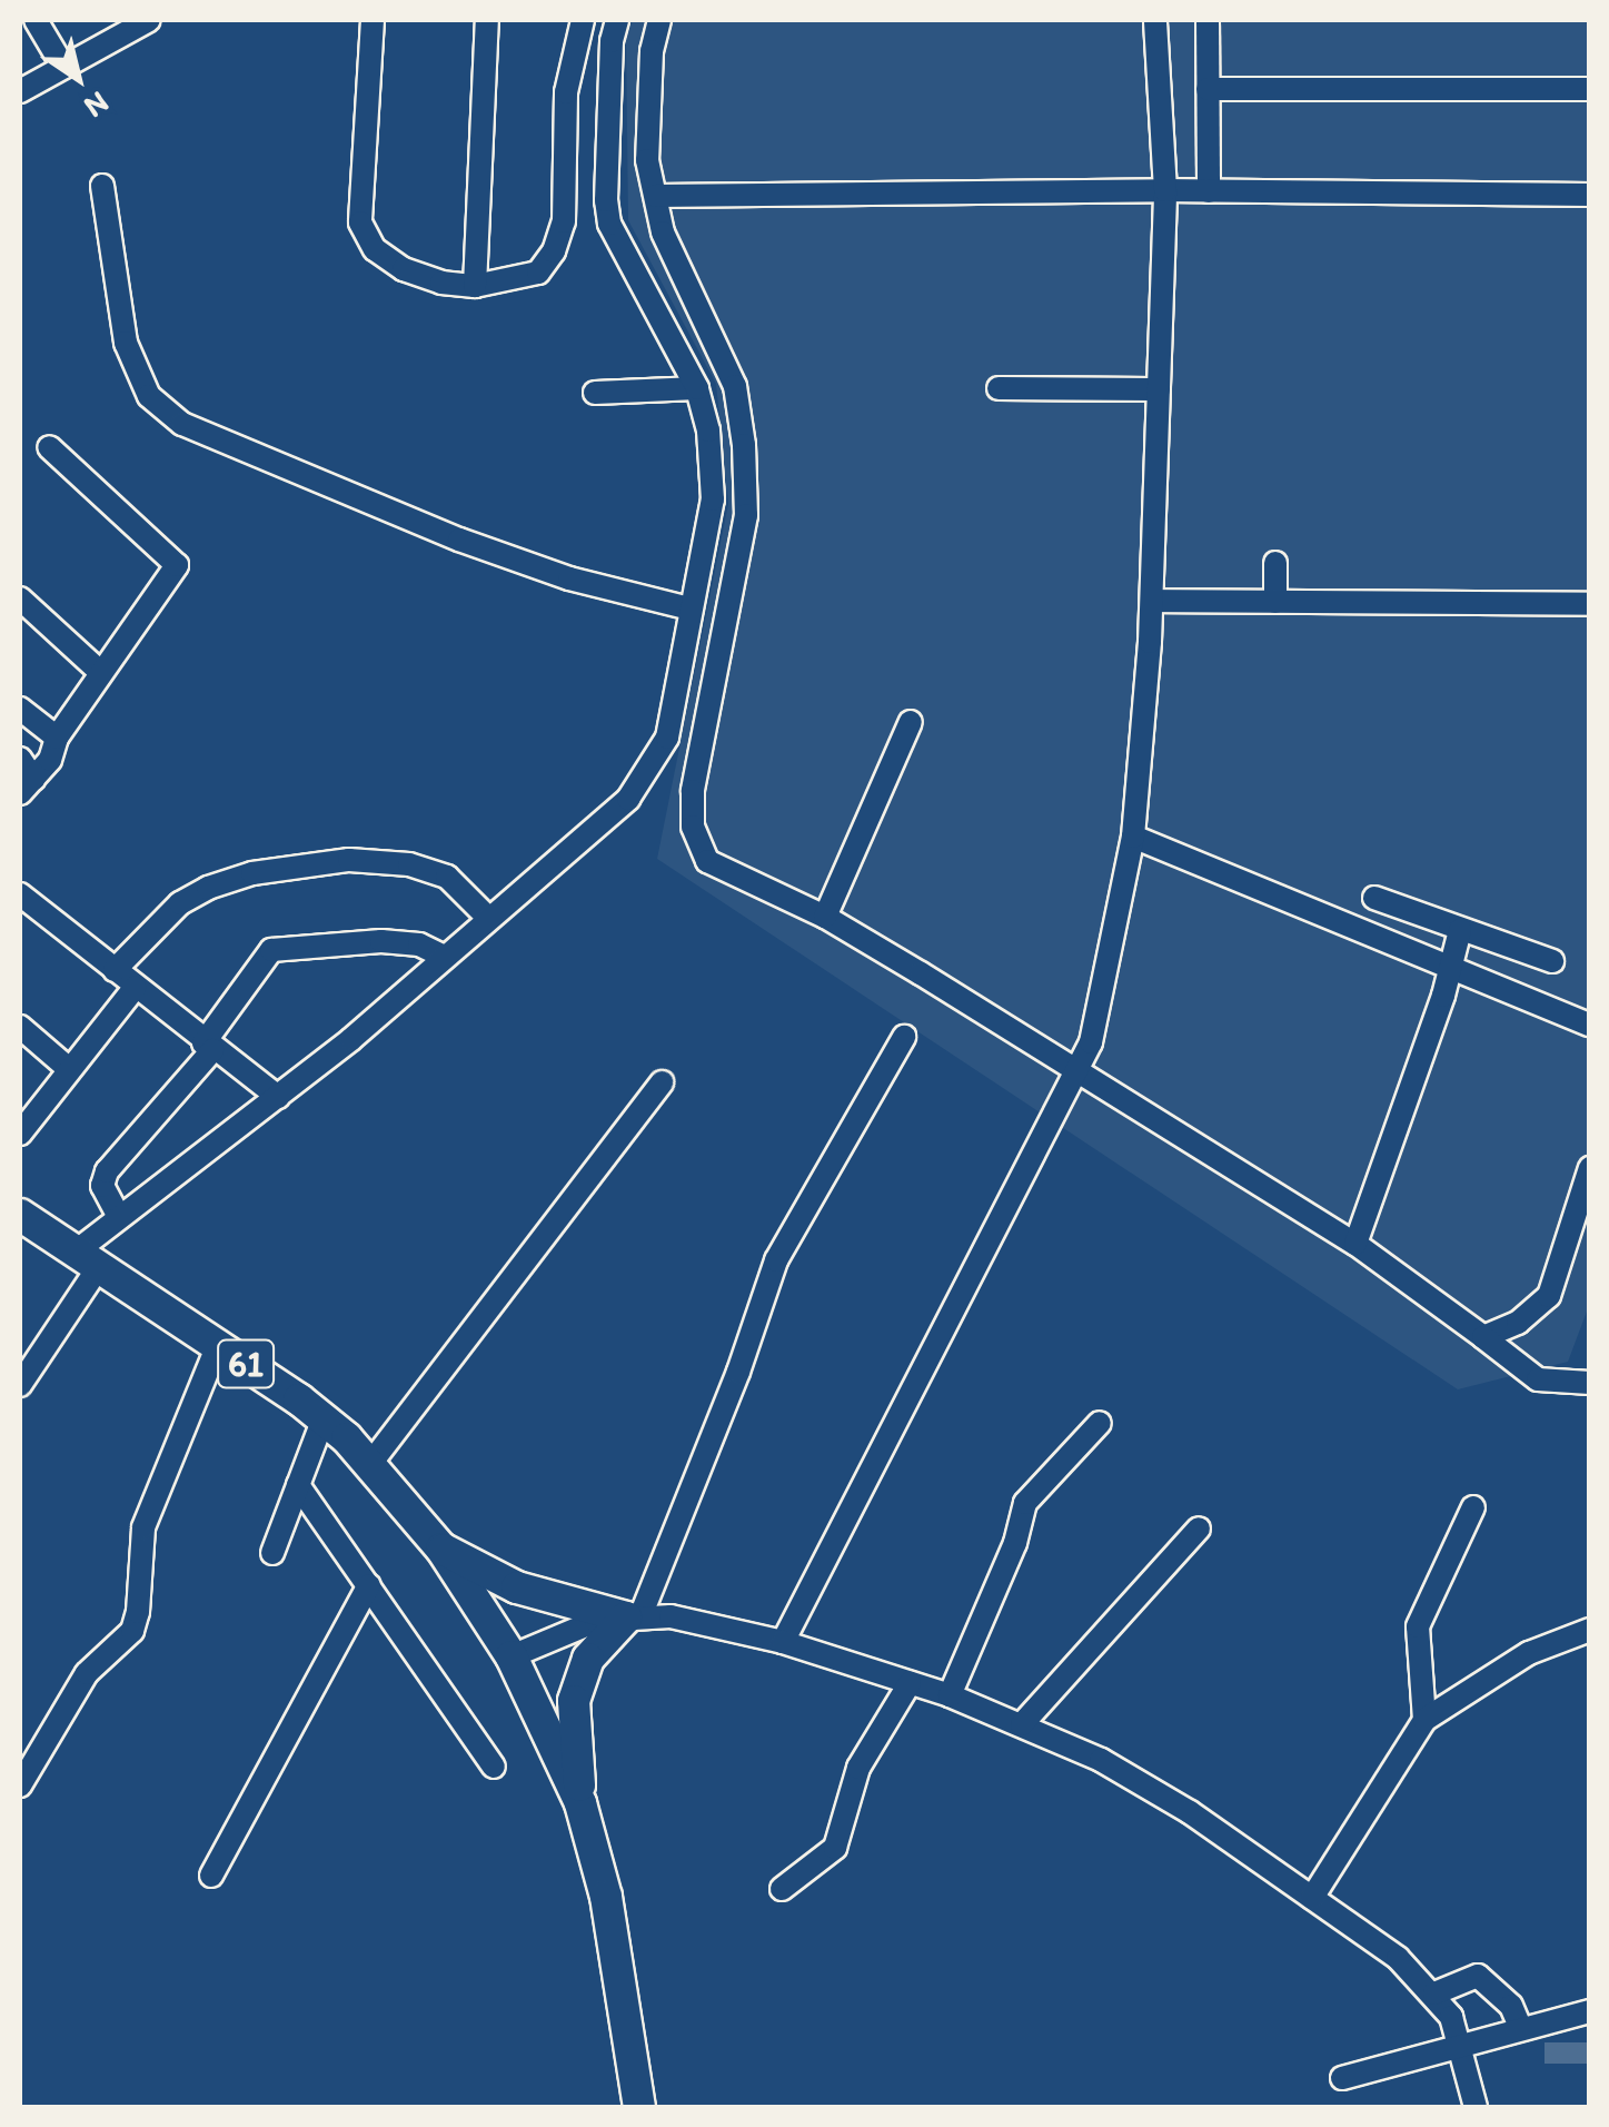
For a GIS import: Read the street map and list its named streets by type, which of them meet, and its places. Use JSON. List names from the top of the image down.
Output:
{
  "streets": {
    "main road": ["61"]
  },
  "north": "bottom right"
}
